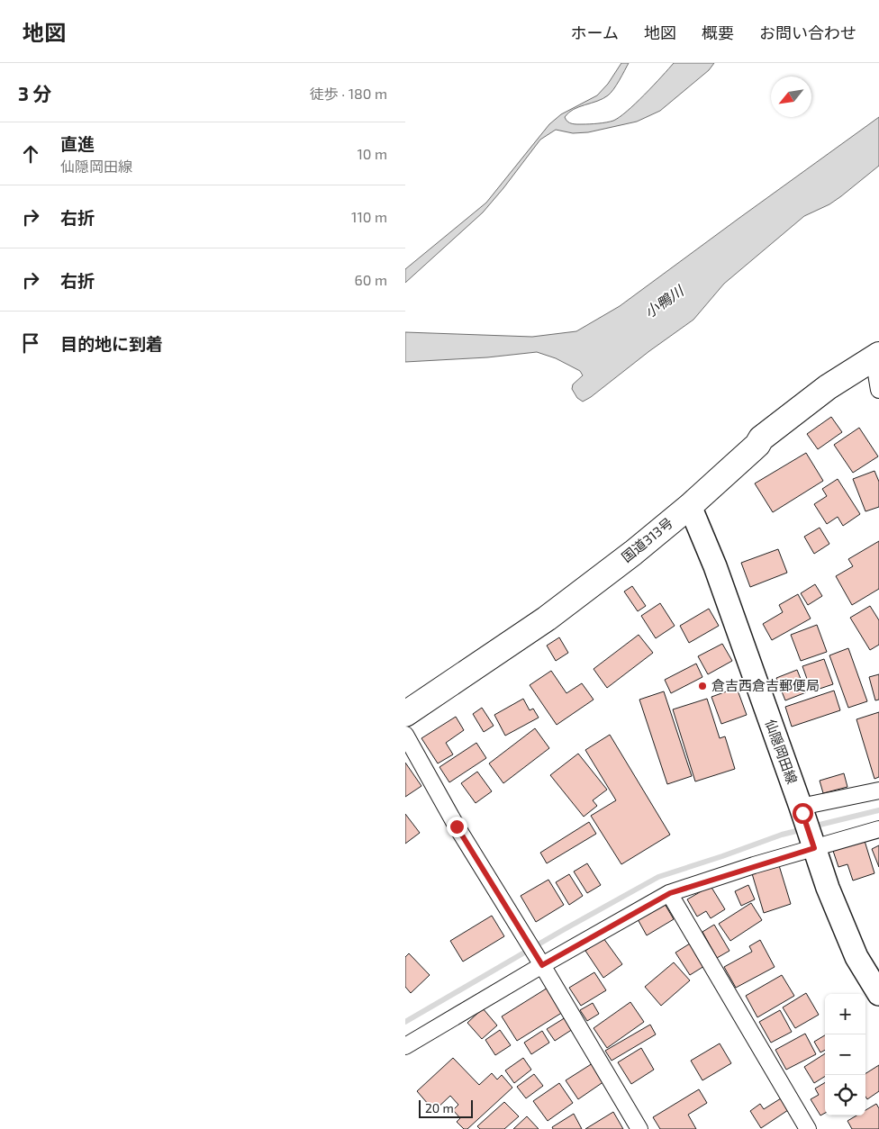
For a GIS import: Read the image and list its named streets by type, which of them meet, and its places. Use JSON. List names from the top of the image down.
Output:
{
  "streets": {
    "highway": ["国道313号"],
    "main road": ["仙隠岡田線"]
  },
  "crossings": [
    ["国道313号", "仙隠岡田線"]
  ],
  "water": ["小鴨川"],
  "places": ["倉吉西倉吉郵便局"],
  "scale_bar": "20 m",
  "north": "bottom left",
  "page": {
    "header": "地図",
    "nav": [
      "ホーム",
      "地図",
      "概要",
      "お問い合わせ"
    ],
    "heading": ["3 分", "徒歩 · 180 m"],
    "list": [
      ["直進", "仙隠岡田線", "10 m"],
      ["右折", "110 m"],
      ["右折", "60 m"],
      "目的地に到着"
    ],
    "map_buttons": ["+", "−"],
    "scale": "20 m"
  }
}
